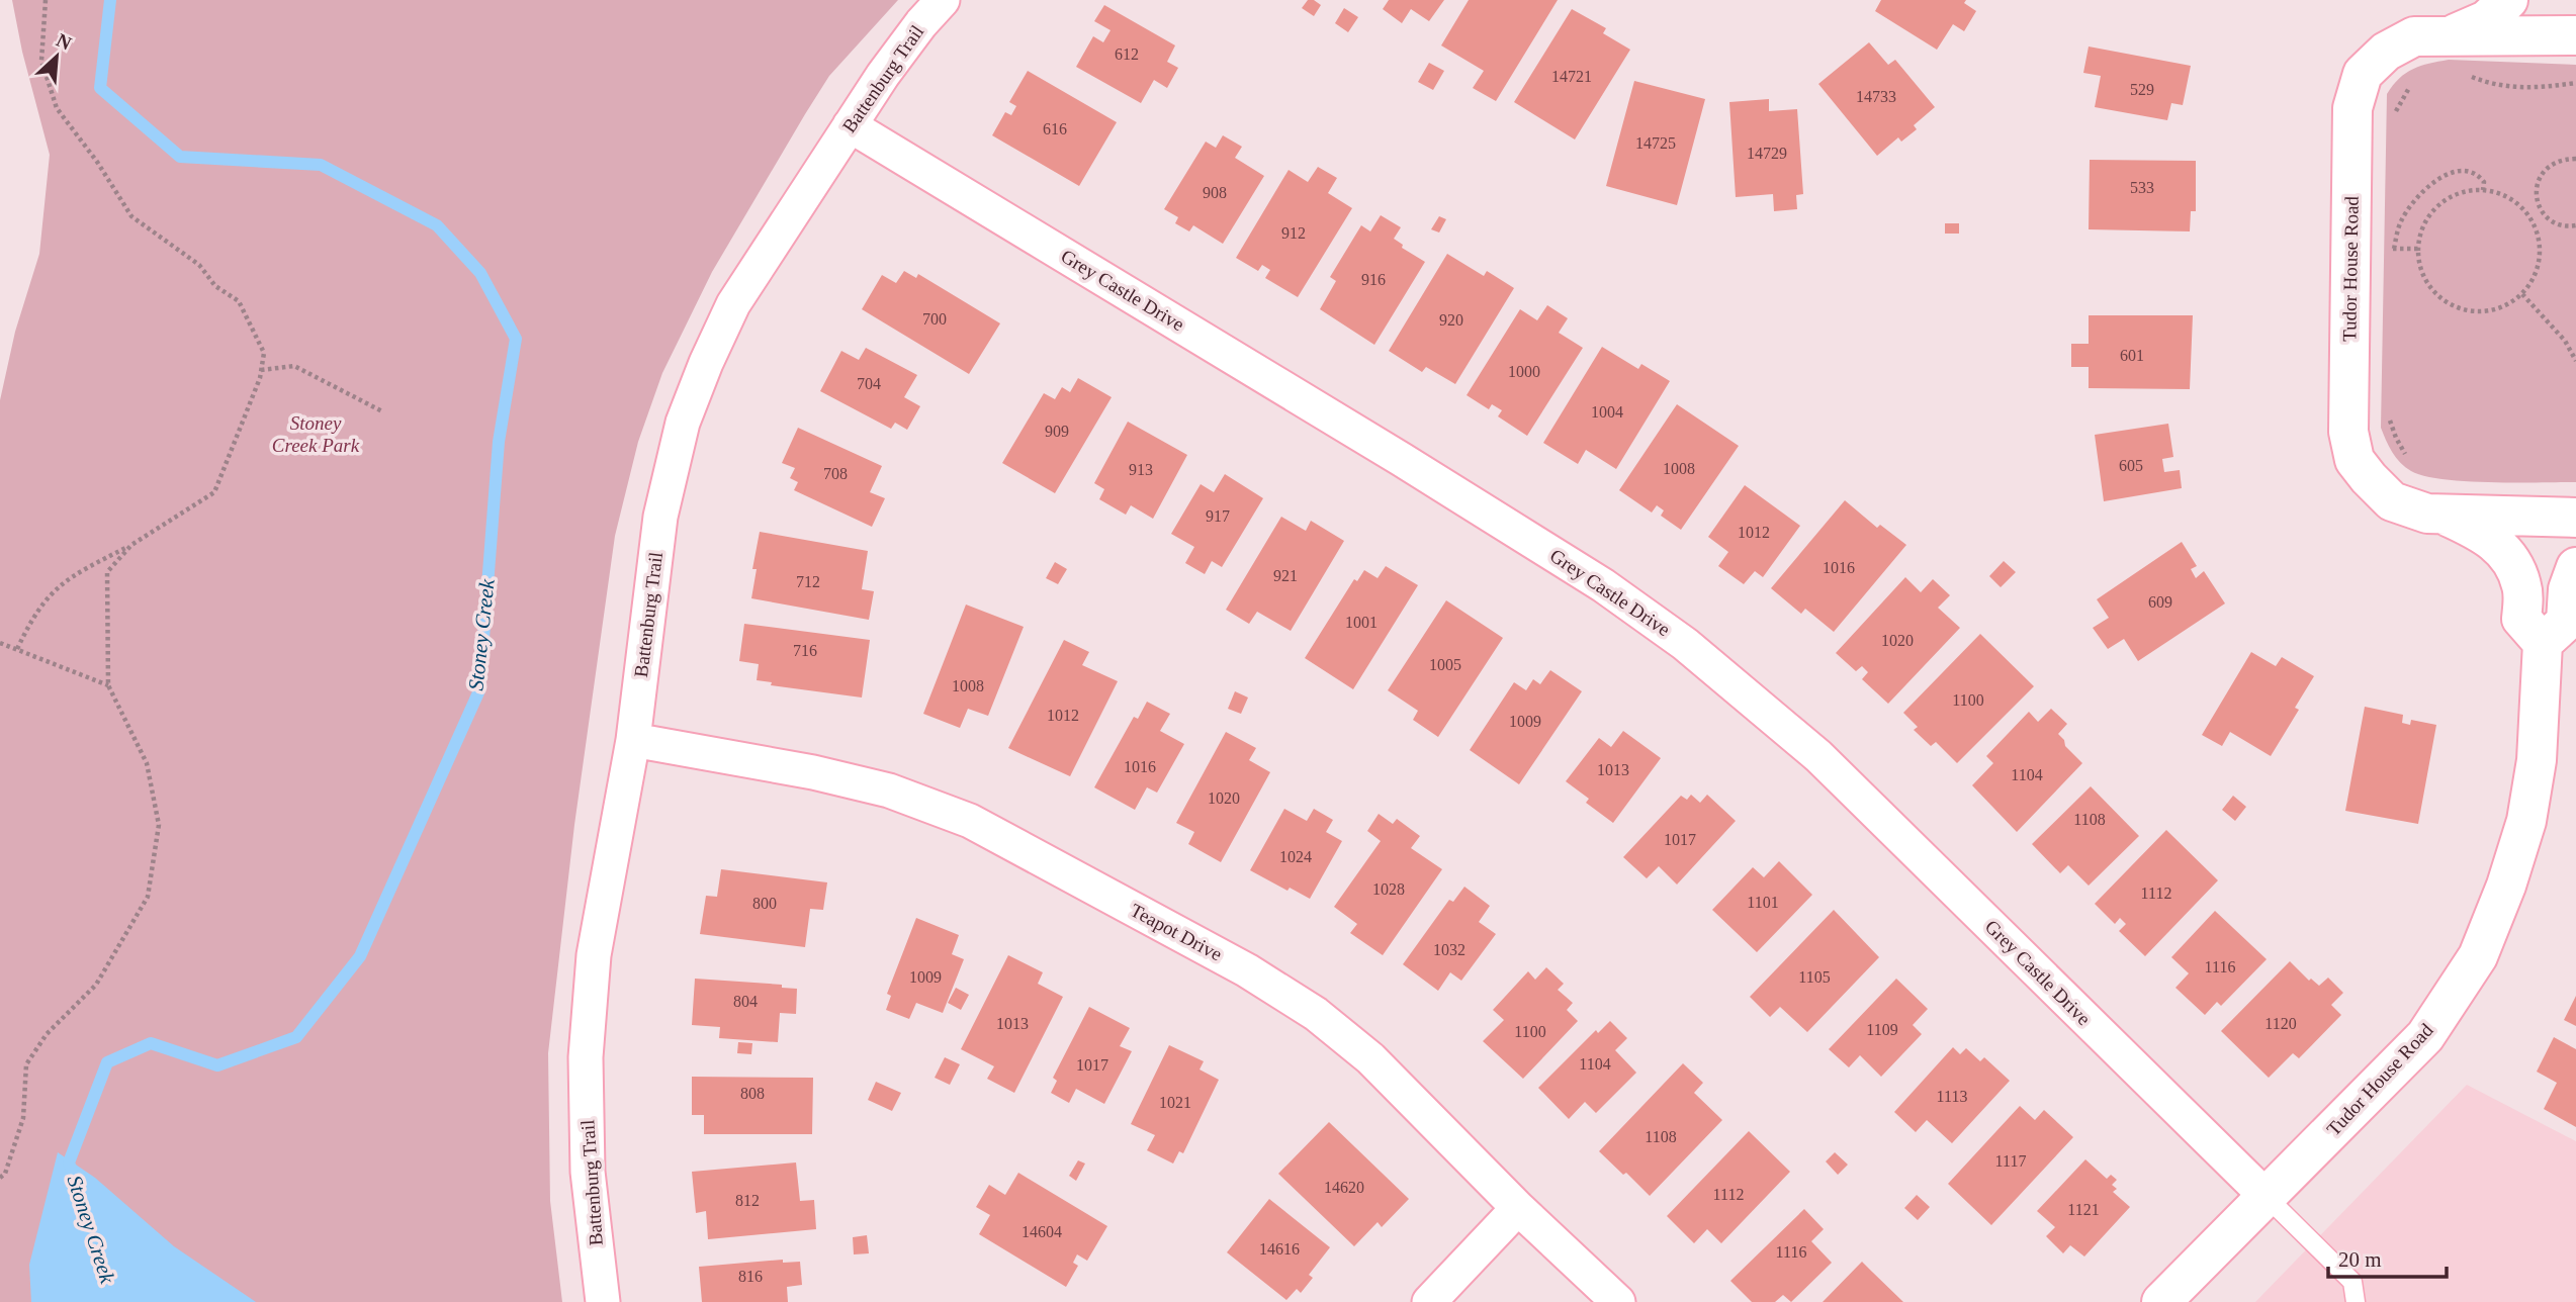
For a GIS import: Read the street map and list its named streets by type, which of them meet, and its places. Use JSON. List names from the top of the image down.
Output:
{
  "streets": {
    "street": [
      "Battenburg Trail",
      "Tudor House Road",
      "Grey Castle Drive",
      "Teapot Drive"
    ]
  },
  "crossings": [
    ["Battenburg Trail", "Grey Castle Drive"],
    ["Battenburg Trail", "Teapot Drive"],
    ["Tudor House Road", "Grey Castle Drive"]
  ],
  "water": ["Stoney Creek"],
  "parks": ["Stoney Creek Park"],
  "house_numbers": [
    "612",
    "14721",
    "529",
    "14733",
    "616",
    "14725",
    "14729",
    "533",
    "908",
    "912",
    "916",
    "700",
    "920",
    "601",
    "1000",
    "704",
    "1004",
    "909",
    "605",
    "1008",
    "913",
    "708",
    "917",
    "1012",
    "1016",
    "921",
    "712",
    "609",
    "1001",
    "1020",
    "716",
    "1005",
    "1008",
    "1100",
    "1012",
    "1009",
    "1016",
    "1013",
    "1104",
    "1020",
    "1108",
    "1017",
    "1024",
    "1028",
    "1112",
    "1101",
    "800",
    "1032",
    "1116",
    "1009",
    "1105",
    "804",
    "1013",
    "1120",
    "1109",
    "1100",
    "1104",
    "1017",
    "808",
    "1113",
    "1021",
    "1108",
    "1117",
    "14620",
    "1112",
    "812",
    "1121",
    "14604",
    "14616",
    "1116",
    "816"
  ],
  "scale_bar": "20 m",
  "north": "top right"
}
